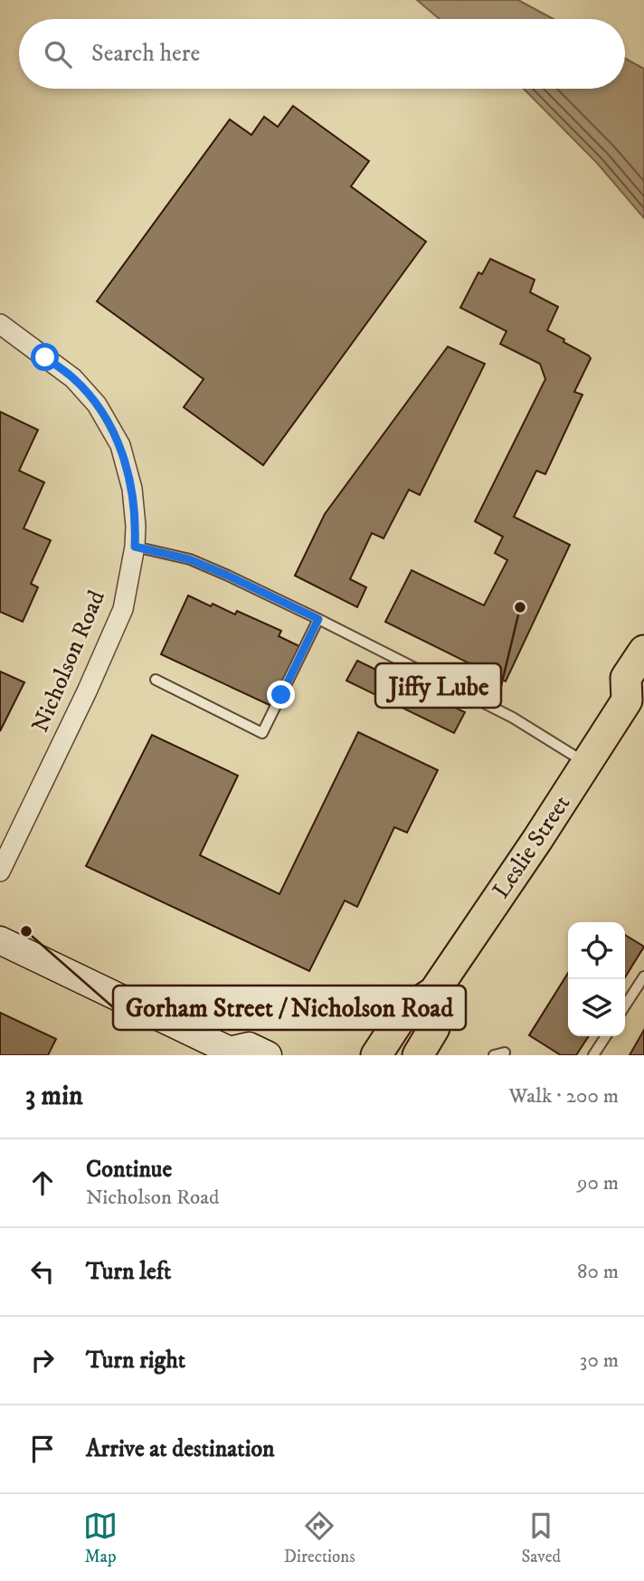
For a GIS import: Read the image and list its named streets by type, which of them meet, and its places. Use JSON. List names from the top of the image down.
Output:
{
  "streets": {
    "main road": ["Leslie Street"],
    "street": ["Nicholson Road"]
  },
  "places": ["Jiffy Lube", "Gorham Street / Nicholson Road"],
  "page": {
    "search": "Search here",
    "heading": ["3 min", "Walk · 200 m"],
    "list": [
      ["Continue", "Nicholson Road", "90 m"],
      ["Turn left", "80 m"],
      ["Turn right", "30 m"],
      "Arrive at destination"
    ],
    "nav": ["Map", "Directions", "Saved"]
  }
}
